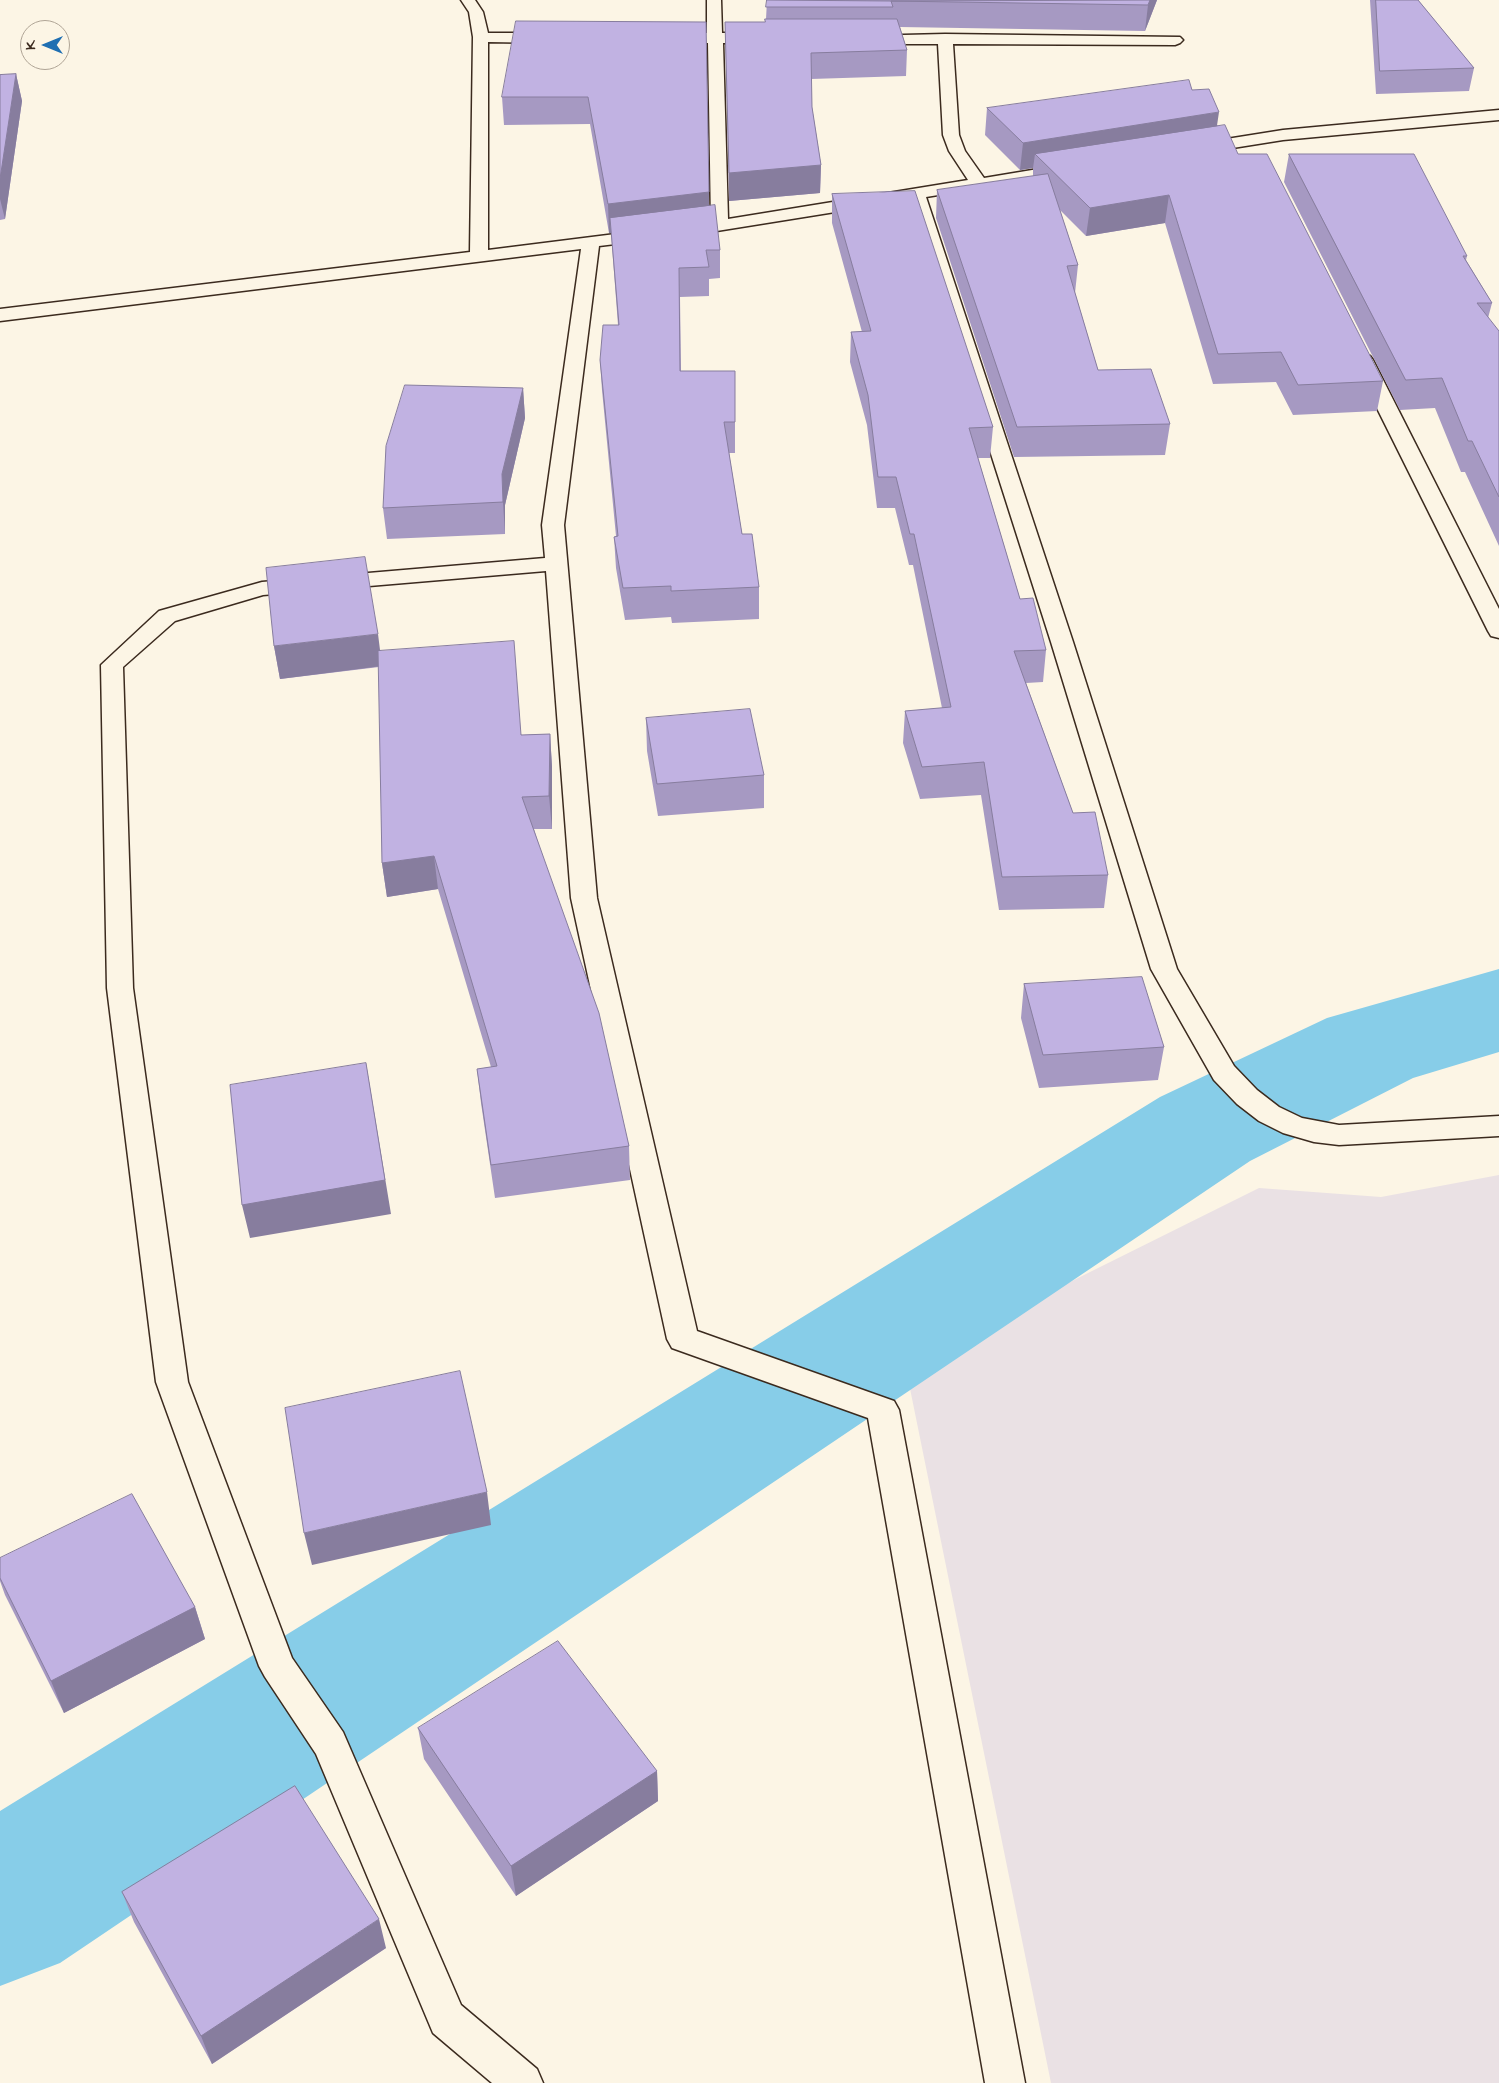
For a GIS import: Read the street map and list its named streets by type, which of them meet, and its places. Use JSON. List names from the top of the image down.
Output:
{
  "north": "left"
}
